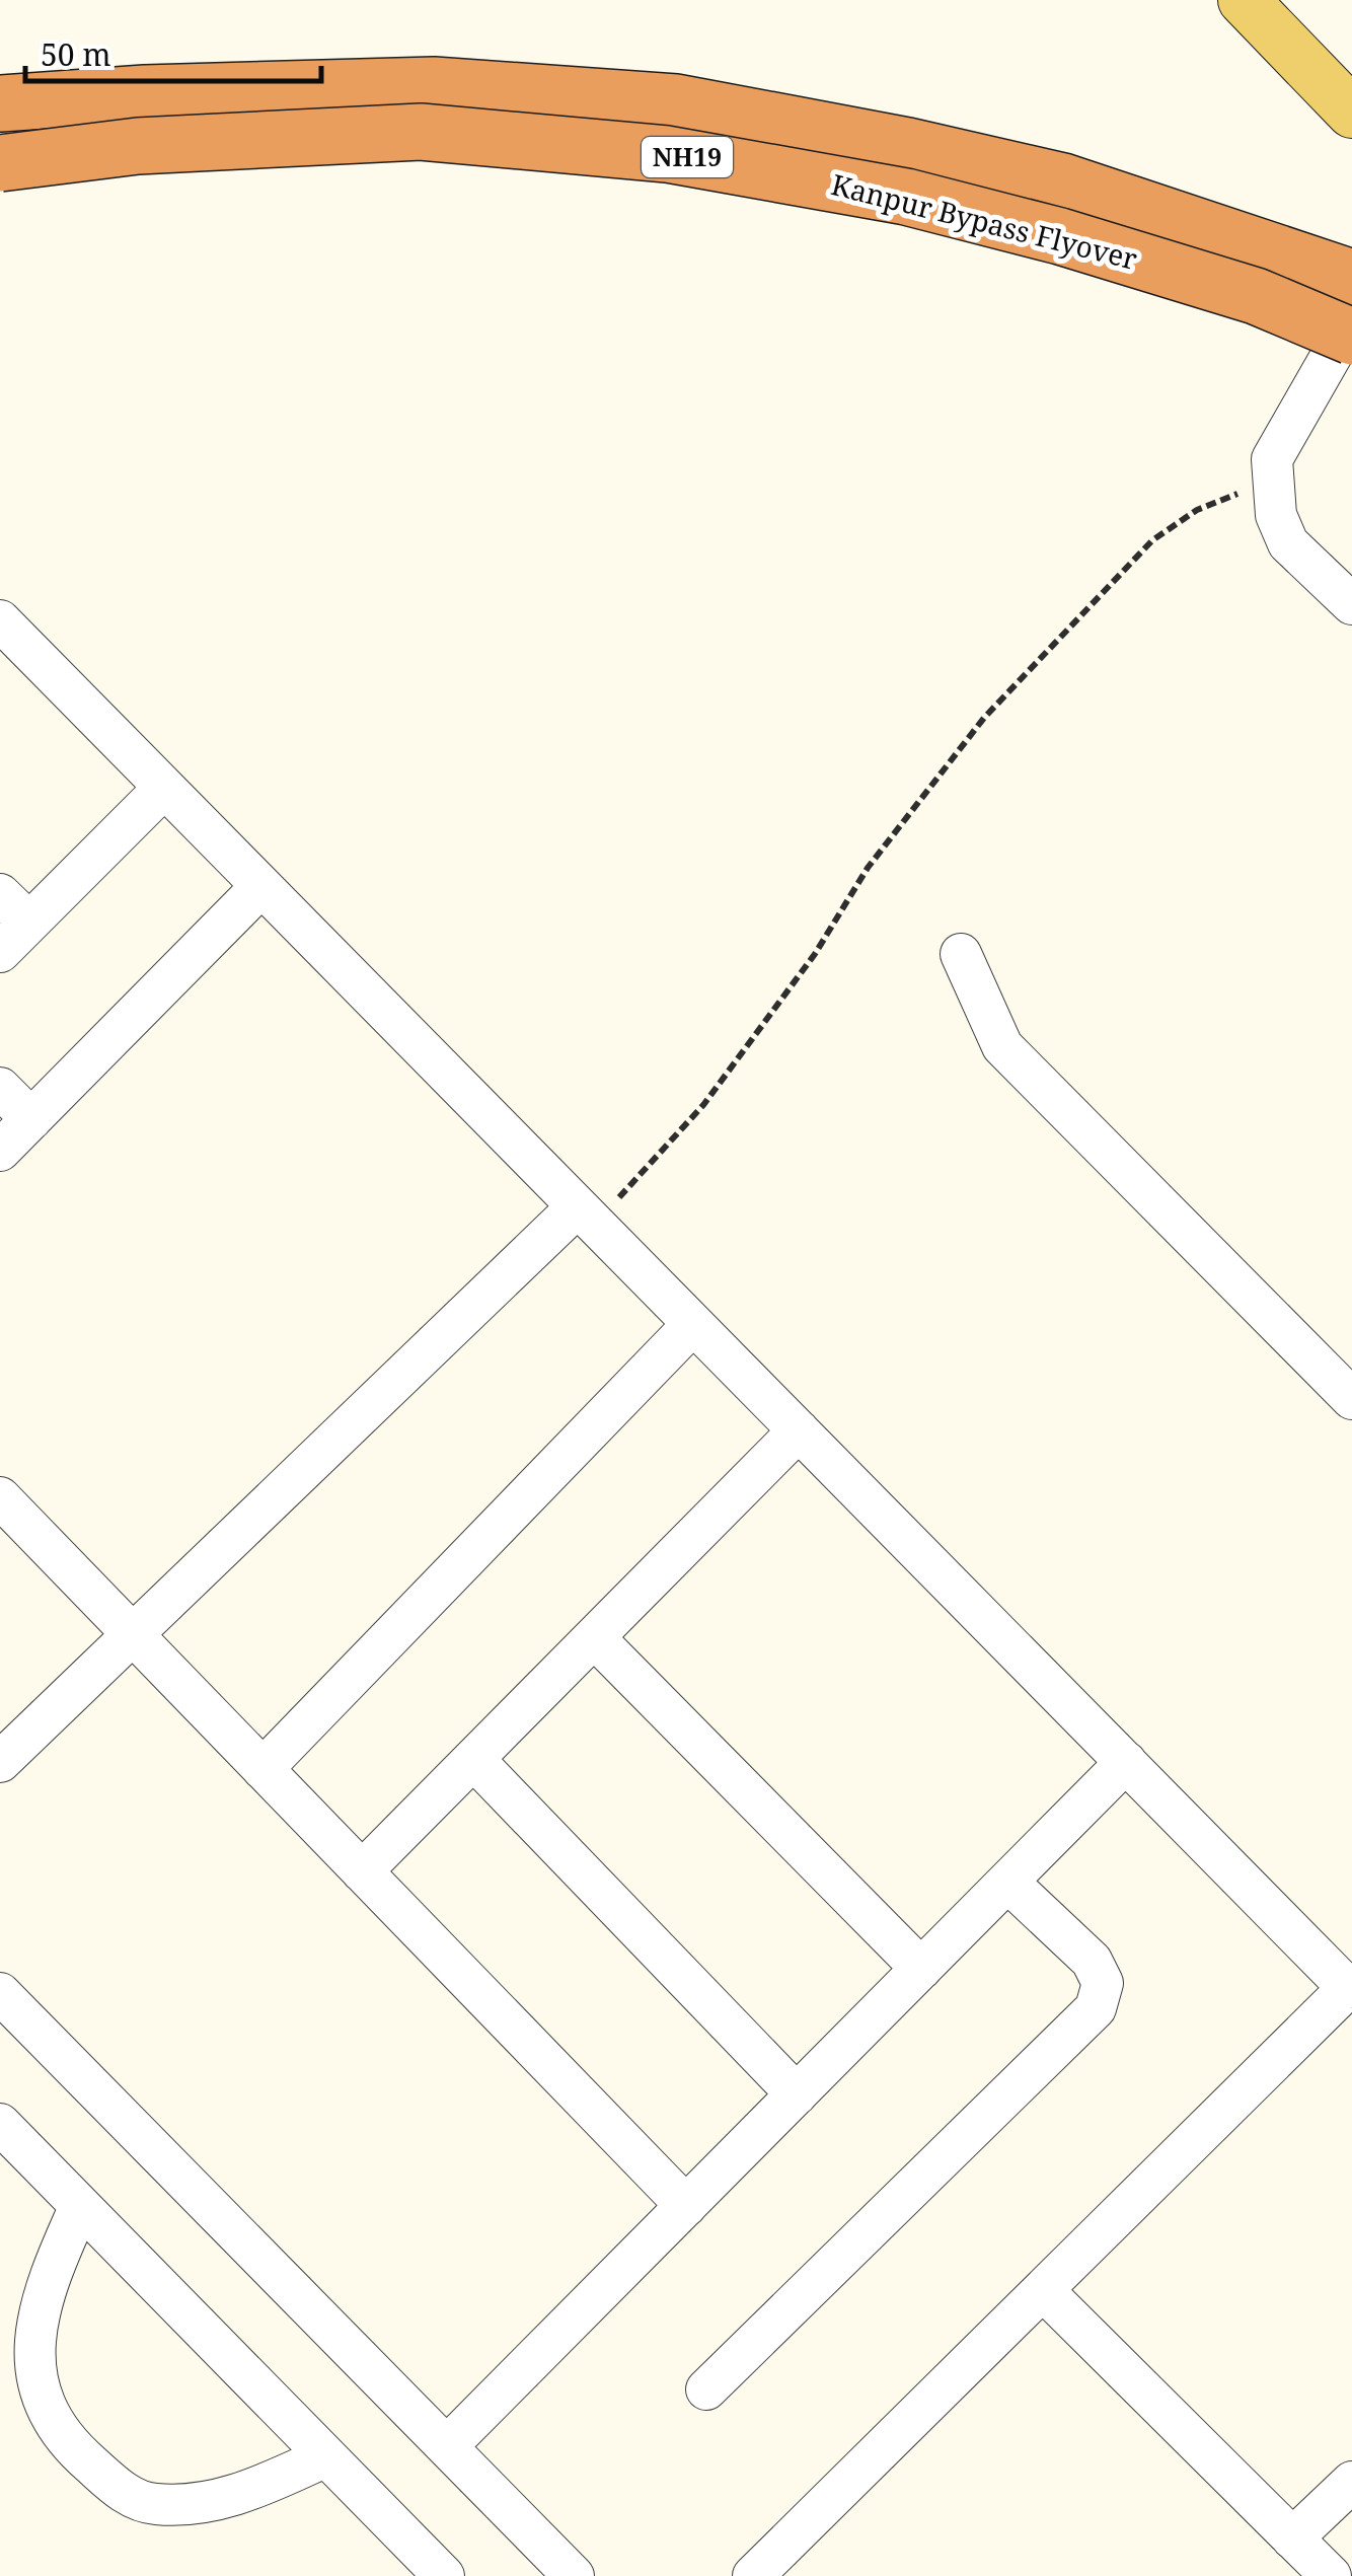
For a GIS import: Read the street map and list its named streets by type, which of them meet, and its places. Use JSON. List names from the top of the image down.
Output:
{
  "streets": {
    "highway": ["NH19", "Kanpur Bypass Flyover"]
  },
  "scale_bar": "50 m"
}
